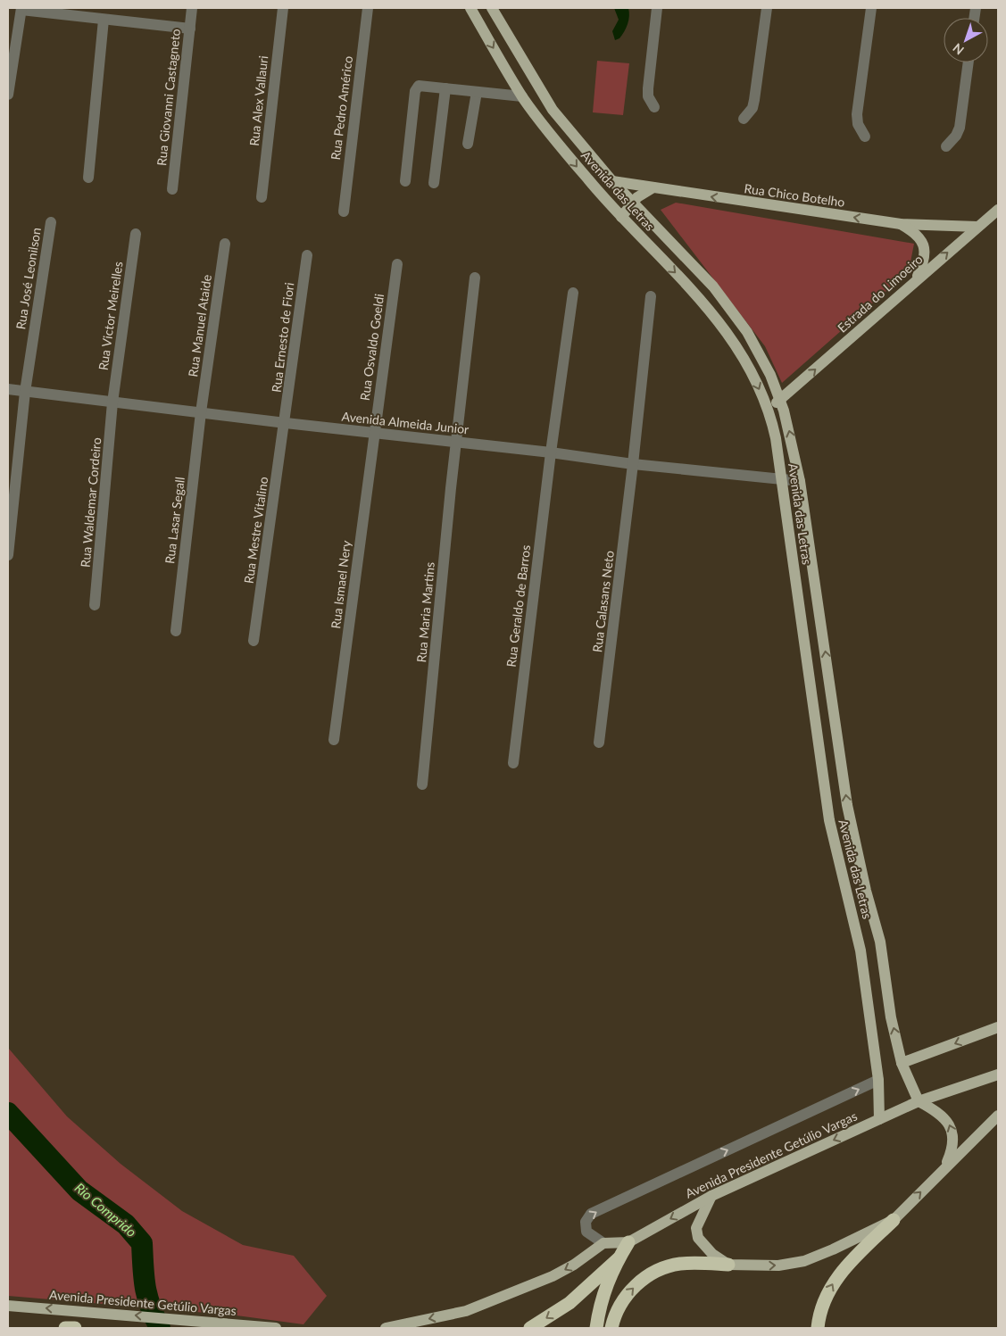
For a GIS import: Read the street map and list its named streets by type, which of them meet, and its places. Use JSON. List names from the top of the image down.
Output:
{
  "streets": {
    "main road": [
      "Avenida das Letras",
      "Rua Chico Botelho",
      "Estrada do Limoeiro",
      "Avenida Presidente Getúlio Vargas"
    ],
    "street": [
      "Rua Giovanni Castagneto",
      "Rua Alex Vallauri",
      "Rua Pedro Américo",
      "Rua José Leonilson",
      "Rua Victor Meirelles",
      "Rua Manuel Ataide",
      "Rua Ernesto de Fiori",
      "Rua Osvaldo Goeldi",
      "Avenida Almeida Junior",
      "Rua Waldemar Cordeiro",
      "Rua Lasar Segall",
      "Rua Mestre Vitalino",
      "Rua Ismael Nery",
      "Rua Calasans Neto",
      "Rua Geraldo de Barros",
      "Rua Maria Martins"
    ]
  },
  "crossings": [
    ["Avenida das Letras", "Rua Chico Botelho"],
    ["Avenida das Letras", "Estrada do Limoeiro"],
    ["Avenida das Letras", "Avenida Almeida Junior"],
    ["Avenida das Letras", "Avenida Presidente Getúlio Vargas"],
    ["Rua Chico Botelho", "Estrada do Limoeiro"],
    ["Rua José Leonilson", "Avenida Almeida Junior"],
    ["Rua Victor Meirelles", "Avenida Almeida Junior"],
    ["Rua Victor Meirelles", "Rua Waldemar Cordeiro"],
    ["Rua Manuel Ataide", "Avenida Almeida Junior"],
    ["Rua Manuel Ataide", "Rua Lasar Segall"],
    ["Rua Ernesto de Fiori", "Avenida Almeida Junior"],
    ["Rua Ernesto de Fiori", "Rua Mestre Vitalino"],
    ["Rua Osvaldo Goeldi", "Avenida Almeida Junior"],
    ["Rua Osvaldo Goeldi", "Rua Ismael Nery"],
    ["Avenida Almeida Junior", "Rua Waldemar Cordeiro"],
    ["Avenida Almeida Junior", "Rua Lasar Segall"],
    ["Avenida Almeida Junior", "Rua Mestre Vitalino"],
    ["Avenida Almeida Junior", "Rua Ismael Nery"],
    ["Avenida Almeida Junior", "Rua Calasans Neto"],
    ["Avenida Almeida Junior", "Rua Geraldo de Barros"],
    ["Avenida Almeida Junior", "Rua Maria Martins"]
  ],
  "one_way": ["Rua Chico Botelho", "Estrada do Limoeiro"],
  "water": ["Rio Comprido"],
  "north": "bottom left"
}
